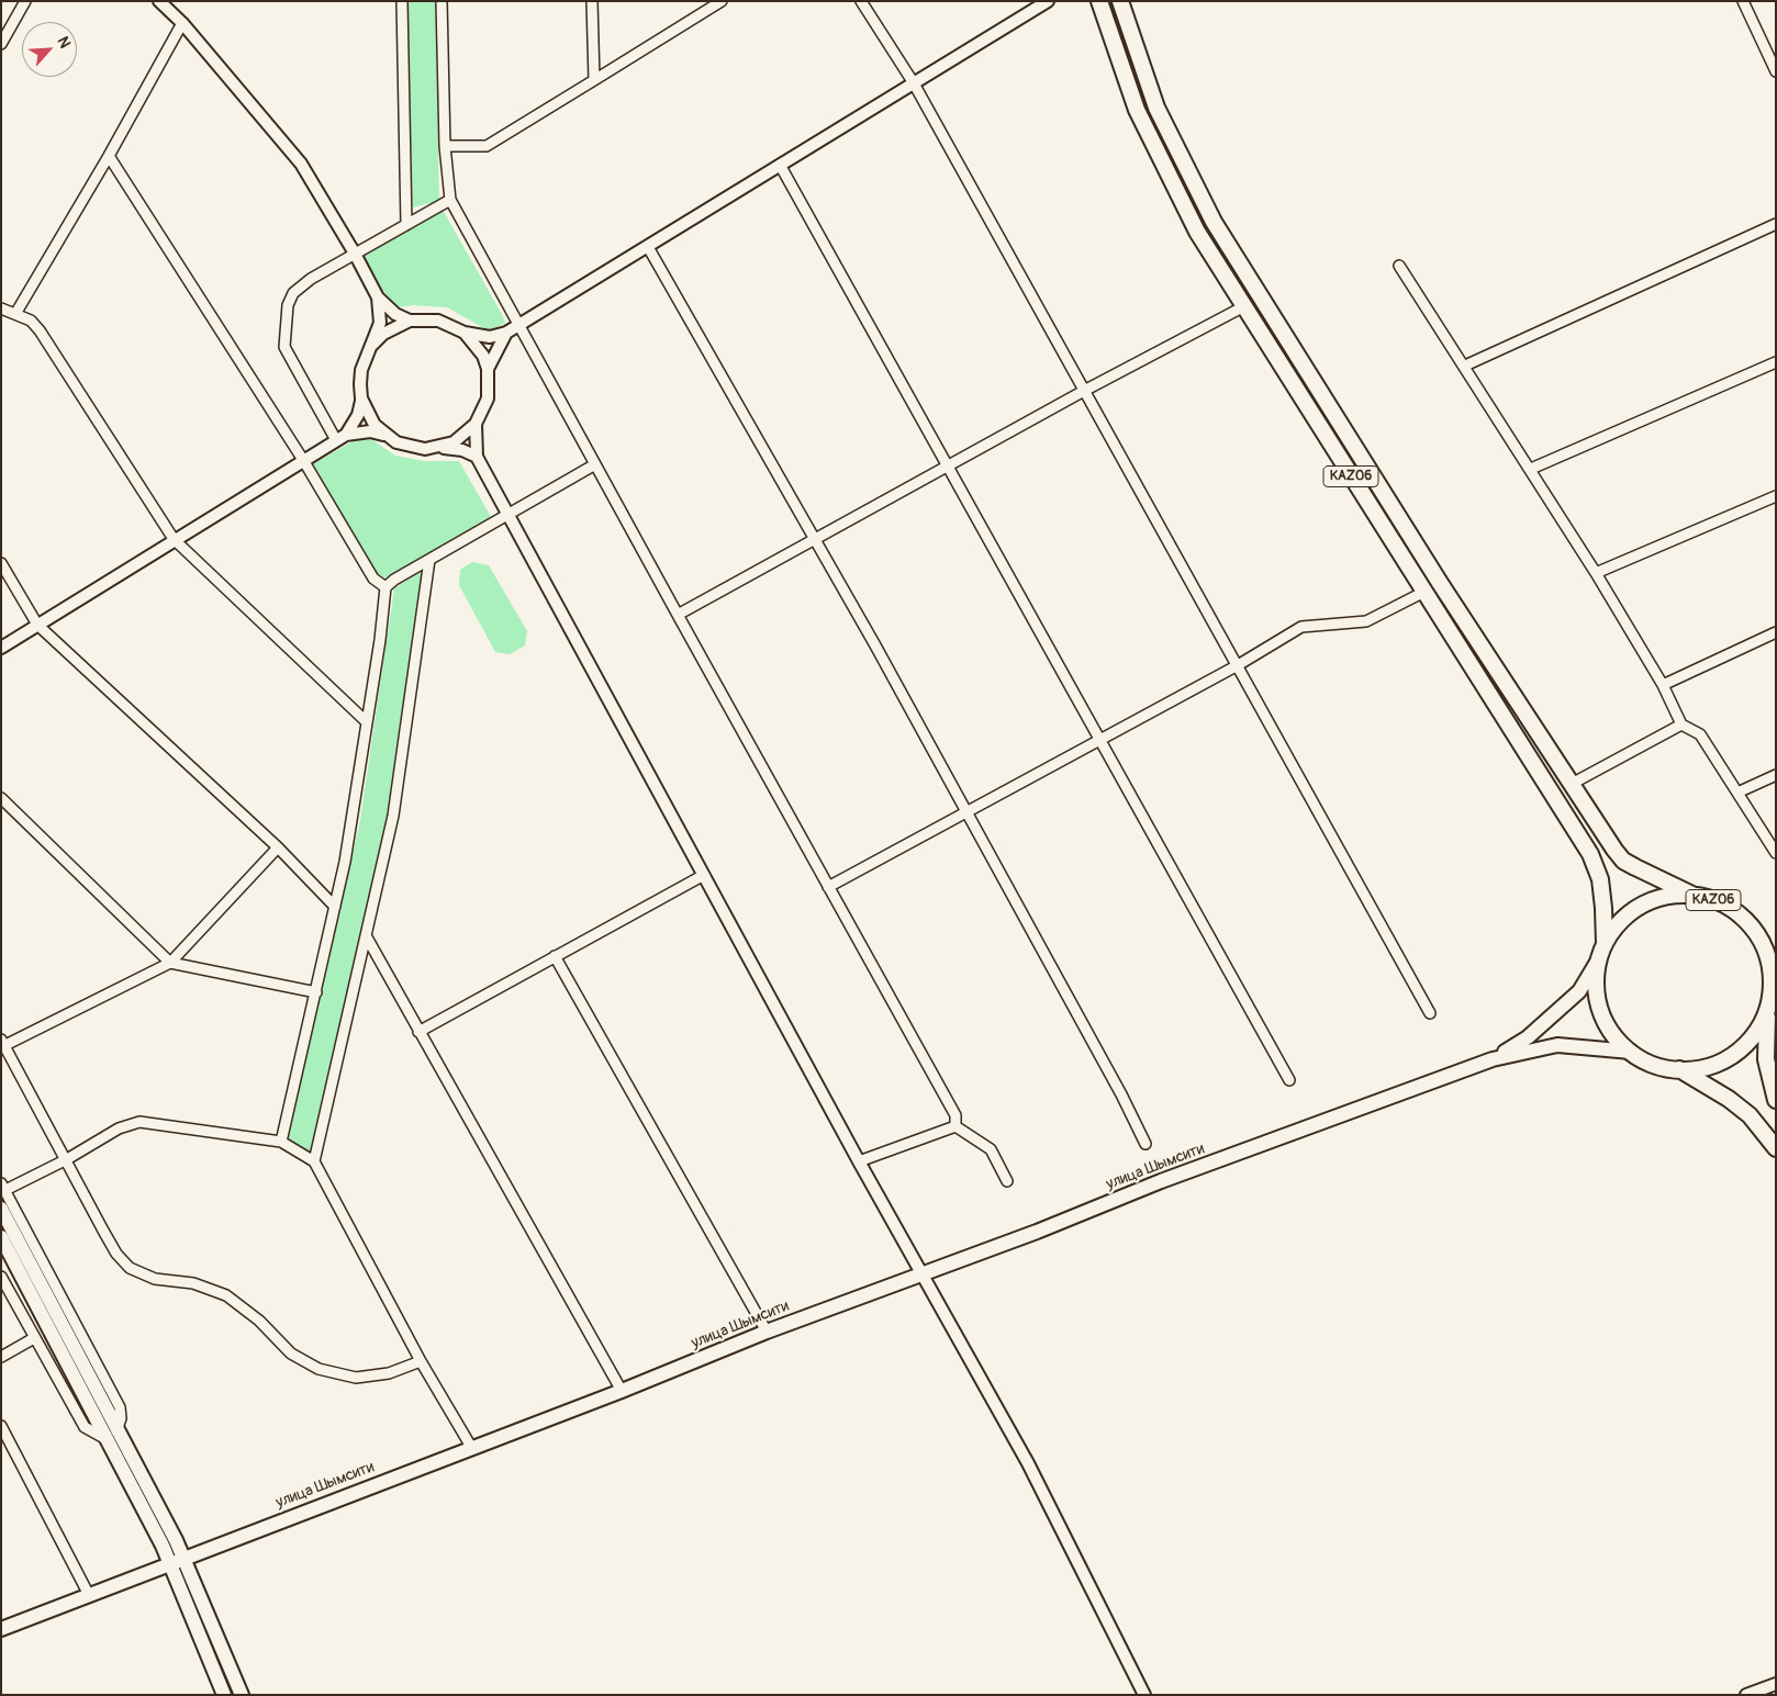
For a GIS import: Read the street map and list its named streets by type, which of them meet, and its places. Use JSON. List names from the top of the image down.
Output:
{
  "streets": {
    "highway": ["KАZ06"],
    "main road": ["улица Шымсити"]
  },
  "crossings": [
    ["KАZ06", "улица Шымсити"]
  ],
  "north": "top right"
}
